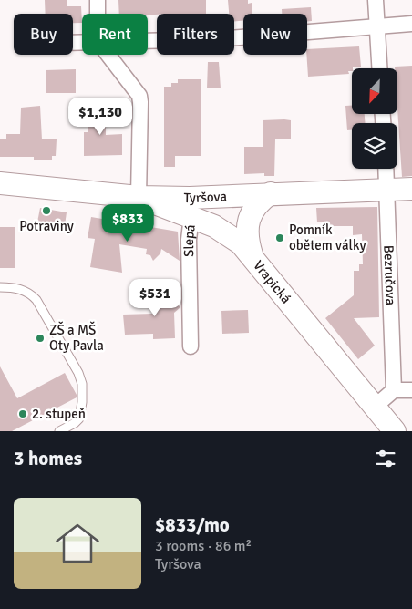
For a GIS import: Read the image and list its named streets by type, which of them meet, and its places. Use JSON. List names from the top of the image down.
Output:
{
  "streets": {
    "street": [
      "Tyršova",
      "Slepá",
      "Bezručova",
      "Vrapická"
    ]
  },
  "crossings": [
    ["Tyršova", "Bezručova"],
    ["Tyršova", "Vrapická"],
    ["Slepá", "Vrapická"]
  ],
  "places": [
    "Potraviny",
    "Pomník obětem války",
    "ZŠ a MŠ Oty Pavla",
    "2. stupeň"
  ],
  "north": "bottom left",
  "page": {
    "chip": [
      "Buy",
      "Rent",
      "Filters",
      "New"
    ],
    "price": ["$1,130", "$833", "$531"],
    "heading": "3 homes",
    "list": [
      {
        "name": "$833/mo",
        "note": "3 rooms · 86 m² · Tyršova"
      }
    ]
  }
}
